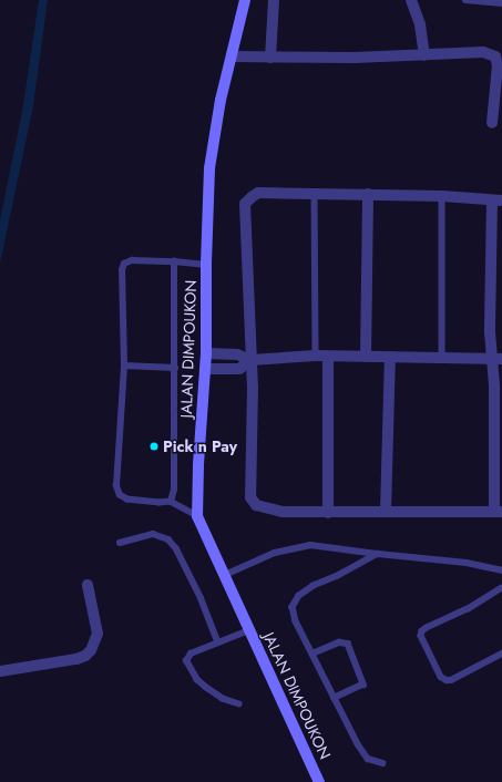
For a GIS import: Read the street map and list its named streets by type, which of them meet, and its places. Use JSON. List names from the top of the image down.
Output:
{
  "streets": {
    "street": ["JALAN DIMPOUKON"]
  },
  "places": ["Pick n Pay"]
}
